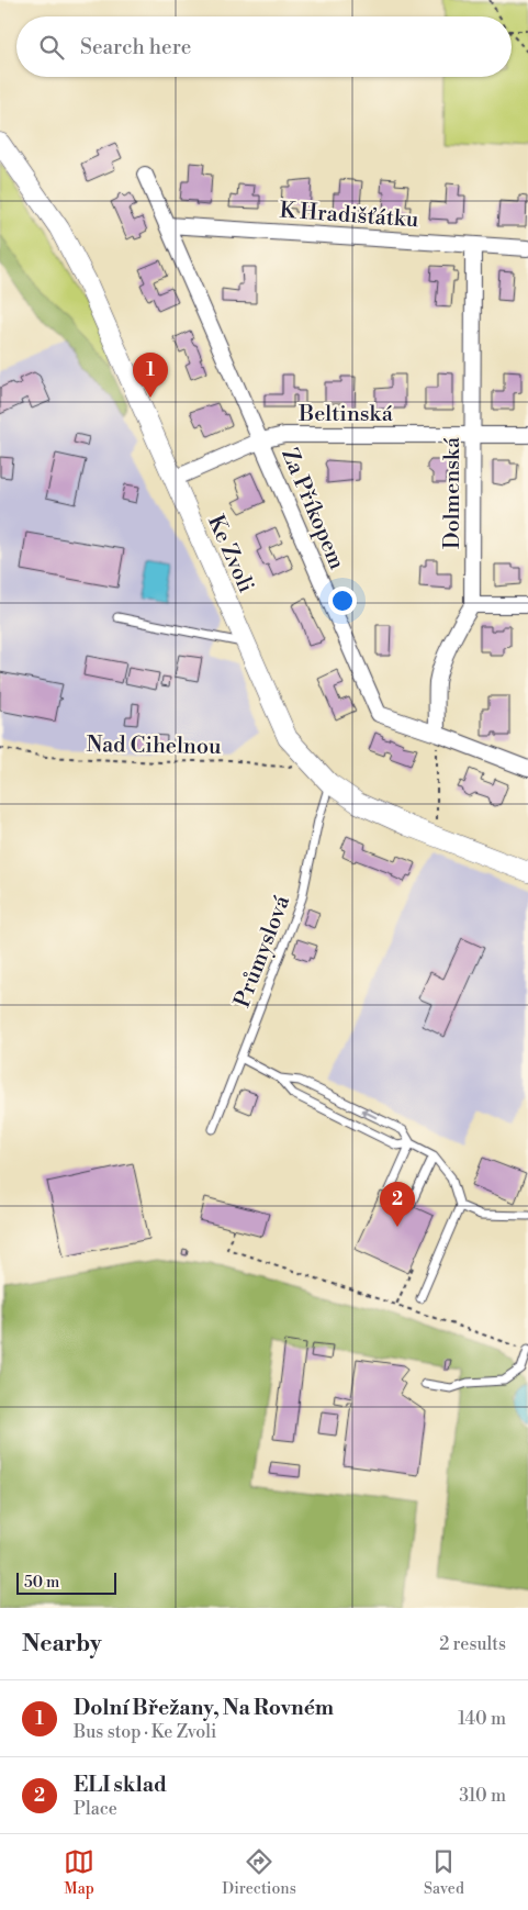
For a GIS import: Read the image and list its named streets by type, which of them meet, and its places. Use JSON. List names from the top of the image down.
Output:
{
  "streets": {
    "street": [
      "K Hradišťátku",
      "Beltinská",
      "Dolmenská",
      "Za Příkopem",
      "Ke Zvoli"
    ],
    "lane": ["Průmyslová"],
    "path": ["Nad Cihelnou"]
  },
  "crossings": [
    ["K Hradišťátku", "Dolmenská"],
    ["K Hradišťátku", "Za Příkopem"],
    ["Beltinská", "Dolmenská"],
    ["Beltinská", "Za Příkopem"],
    ["Beltinská", "Ke Zvoli"],
    ["Dolmenská", "Za Příkopem"],
    ["Ke Zvoli", "Nad Cihelnou"],
    ["Ke Zvoli", "Průmyslová"]
  ],
  "scale_bar": "50 m",
  "page": {
    "search": "Search here",
    "pins": ["1", "2"],
    "scale": "50 m",
    "heading": ["Nearby", "2 results"],
    "list": [
      {
        "mark": "1",
        "name": "Dolní Břežany, Na Rovném",
        "note": "Bus stop · Ke Zvoli",
        "value": "140 m"
      },
      {
        "mark": "2",
        "name": "ELI sklad",
        "note": "Place",
        "value": "310 m"
      }
    ],
    "nav": ["Map", "Directions", "Saved"]
  }
}
